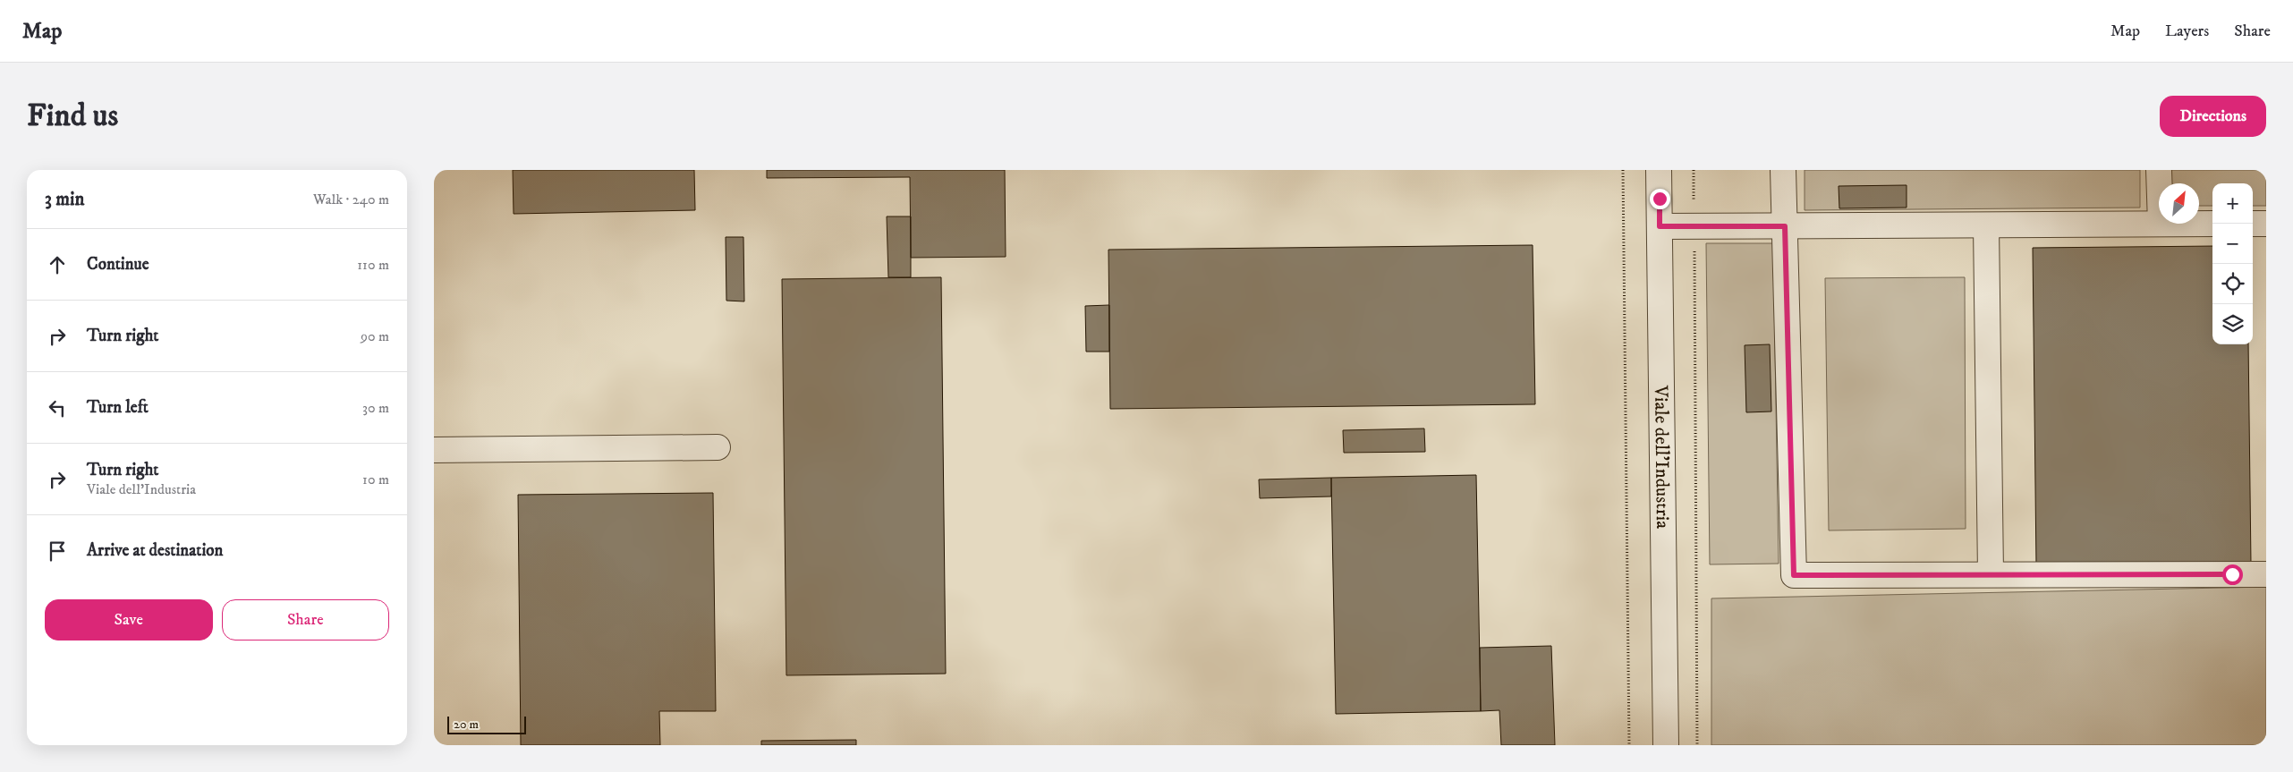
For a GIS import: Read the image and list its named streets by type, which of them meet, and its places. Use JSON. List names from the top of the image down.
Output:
{
  "streets": {
    "street": ["Viale dell'Industria"]
  },
  "scale_bar": "20 m",
  "north": "top right",
  "page": {
    "header": "Map",
    "nav": ["Map", "Layers", "Share"],
    "buttons": [
      "Directions",
      ["Save", "Share"]
    ],
    "title": "Find us",
    "heading": ["3 min", "Walk · 240 m"],
    "map_buttons": ["+", "−"],
    "list": [
      ["Continue", "110 m"],
      ["Turn right", "90 m"],
      ["Turn left", "30 m"],
      ["Turn right", "Viale dell'Industria", "10 m"],
      "Arrive at destination"
    ],
    "scale": "20 m"
  }
}
